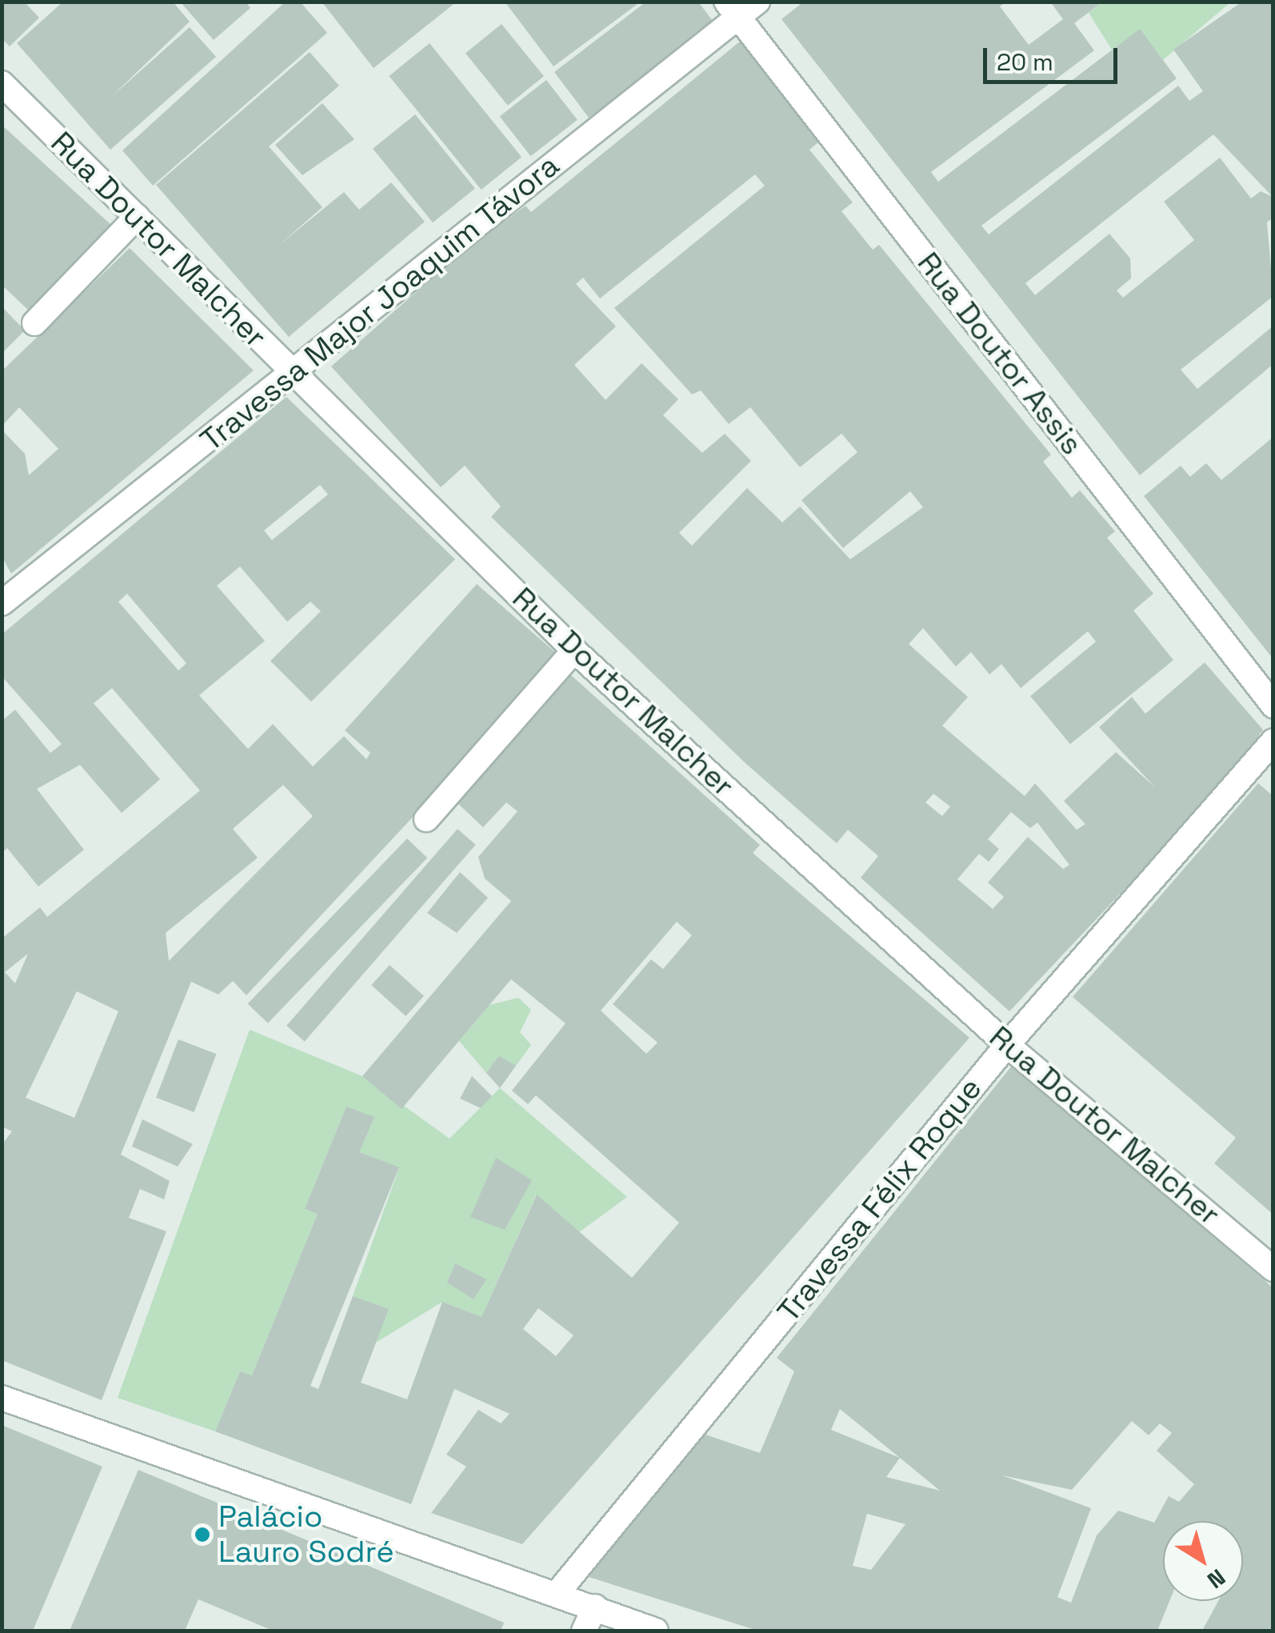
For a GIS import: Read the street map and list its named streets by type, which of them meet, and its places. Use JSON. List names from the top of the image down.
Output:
{
  "streets": {
    "street": [
      "Rua Doutor Malcher",
      "Travessa Major Joaquim Távora",
      "Rua Doutor Assis",
      "Travessa Félix Roque"
    ]
  },
  "crossings": [
    ["Rua Doutor Malcher", "Travessa Major Joaquim Távora"],
    ["Rua Doutor Malcher", "Travessa Félix Roque"],
    ["Travessa Major Joaquim Távora", "Rua Doutor Assis"]
  ],
  "places": ["Palácio Lauro Sodré"],
  "scale_bar": "20 m",
  "north": "bottom right"
}
